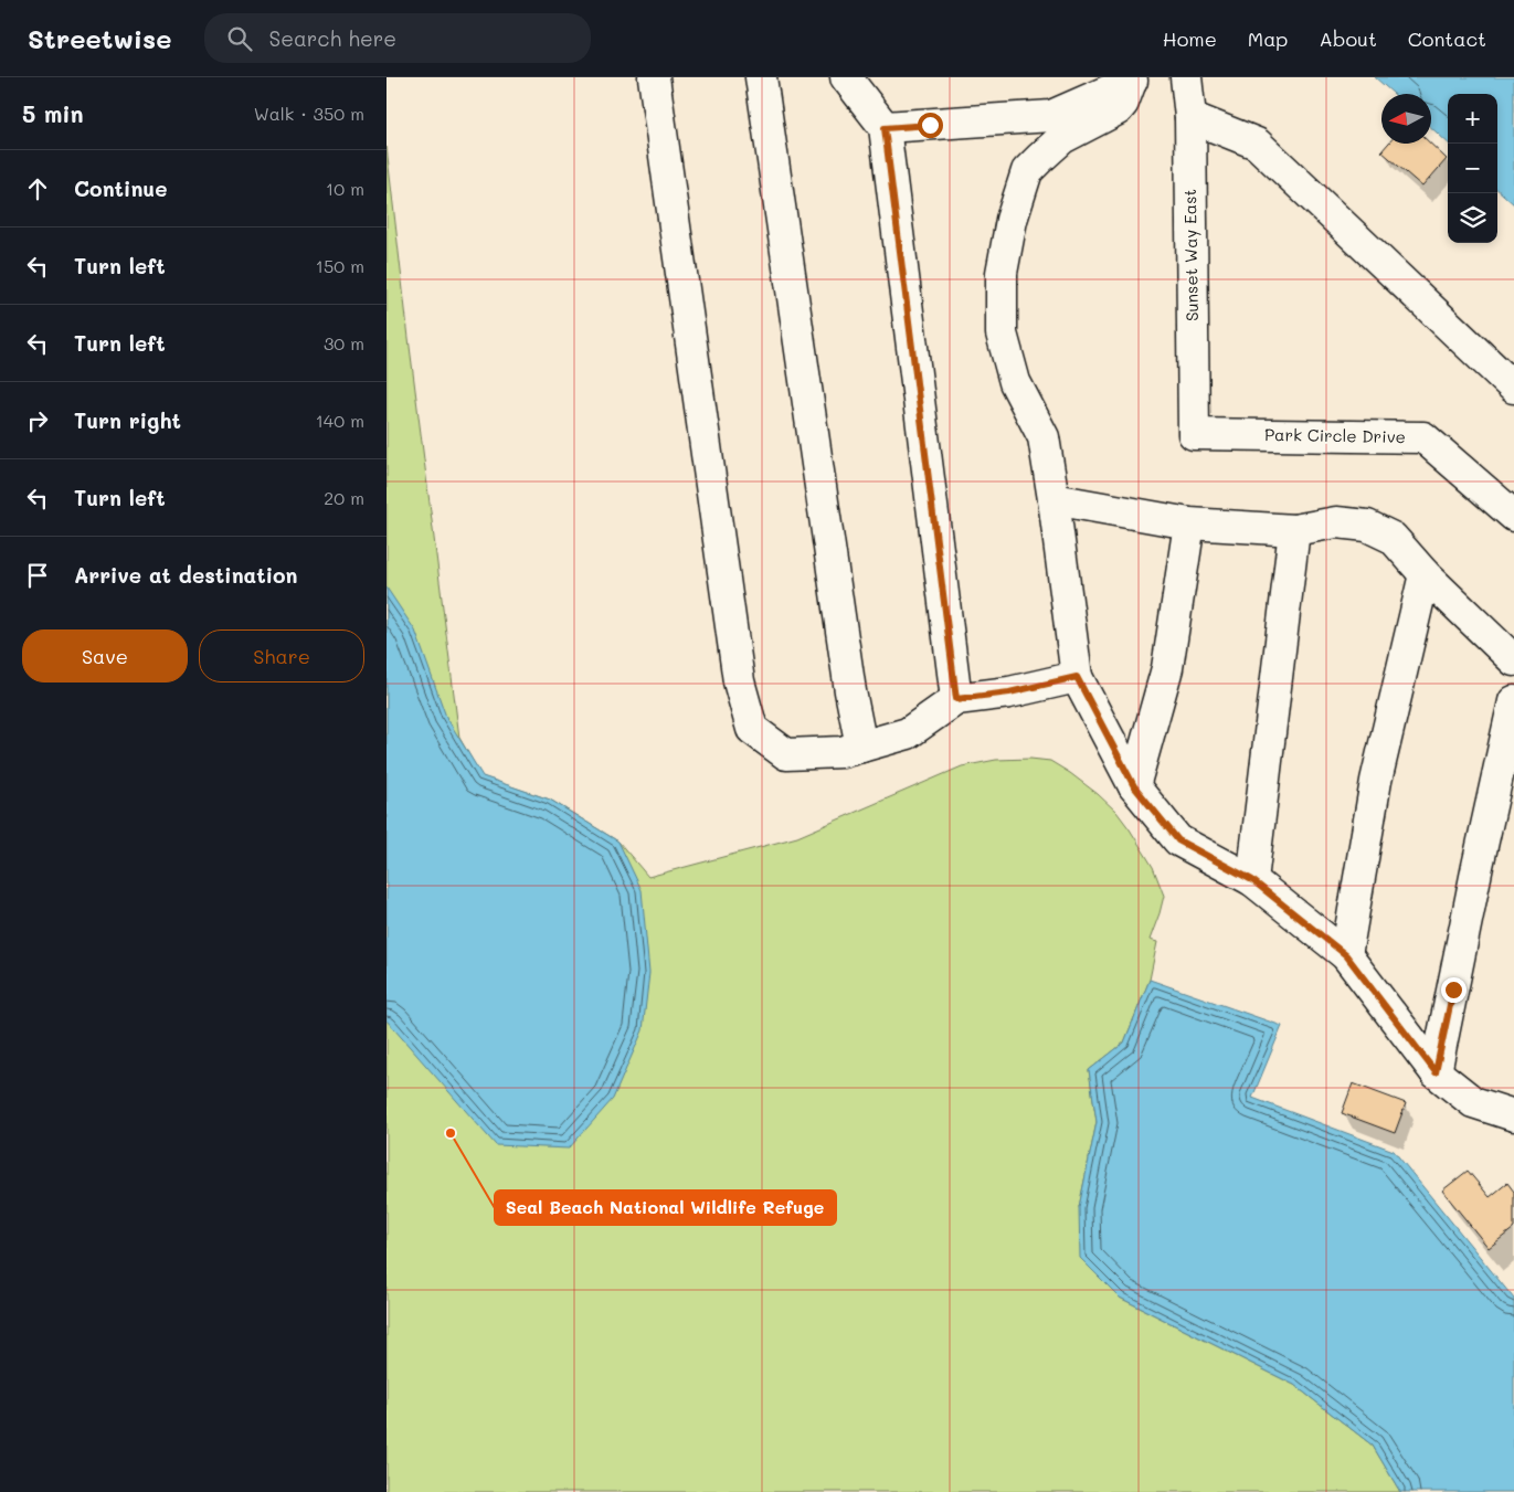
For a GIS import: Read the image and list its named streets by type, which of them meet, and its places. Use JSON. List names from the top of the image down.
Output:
{
  "streets": {
    "street": ["Sunset Way East", "Park Circle Drive"]
  },
  "crossings": [
    ["Sunset Way East", "Park Circle Drive"]
  ],
  "places": ["Seal Beach National Wildlife Refuge"],
  "north": "left",
  "page": {
    "header": "Streetwise",
    "search": "Search here",
    "nav": [
      "Home",
      "Map",
      "About",
      "Contact"
    ],
    "heading": ["5 min", "Walk · 350 m"],
    "map_buttons": ["+", "−"],
    "list": [
      ["Continue", "10 m"],
      ["Turn left", "150 m"],
      ["Turn left", "30 m"],
      ["Turn right", "140 m"],
      ["Turn left", "20 m"],
      "Arrive at destination"
    ],
    "buttons": ["Save", "Share"]
  }
}
